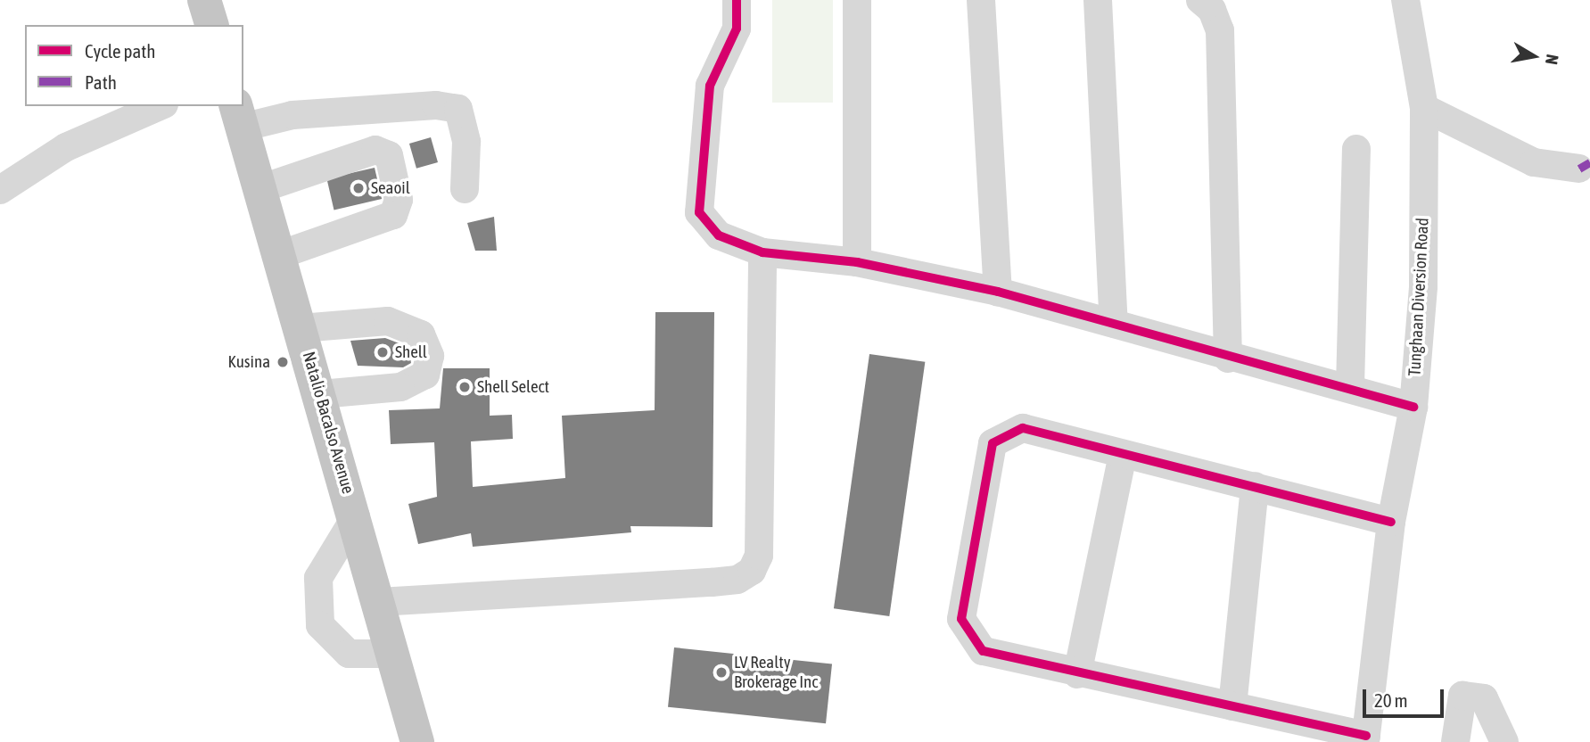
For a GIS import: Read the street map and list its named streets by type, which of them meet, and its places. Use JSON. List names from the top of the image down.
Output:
{
  "streets": {
    "highway": ["Natalio Bacalso Avenue"],
    "street": ["Tunghaan Diversion Road"]
  },
  "places": [
    "Seaoil",
    "Shell",
    "Kusina",
    "Shell Select",
    "LV Realty Brokerage Inc"
  ],
  "legend": ["Cycle path", "Path"],
  "scale_bar": "20 m",
  "north": "right"
}
